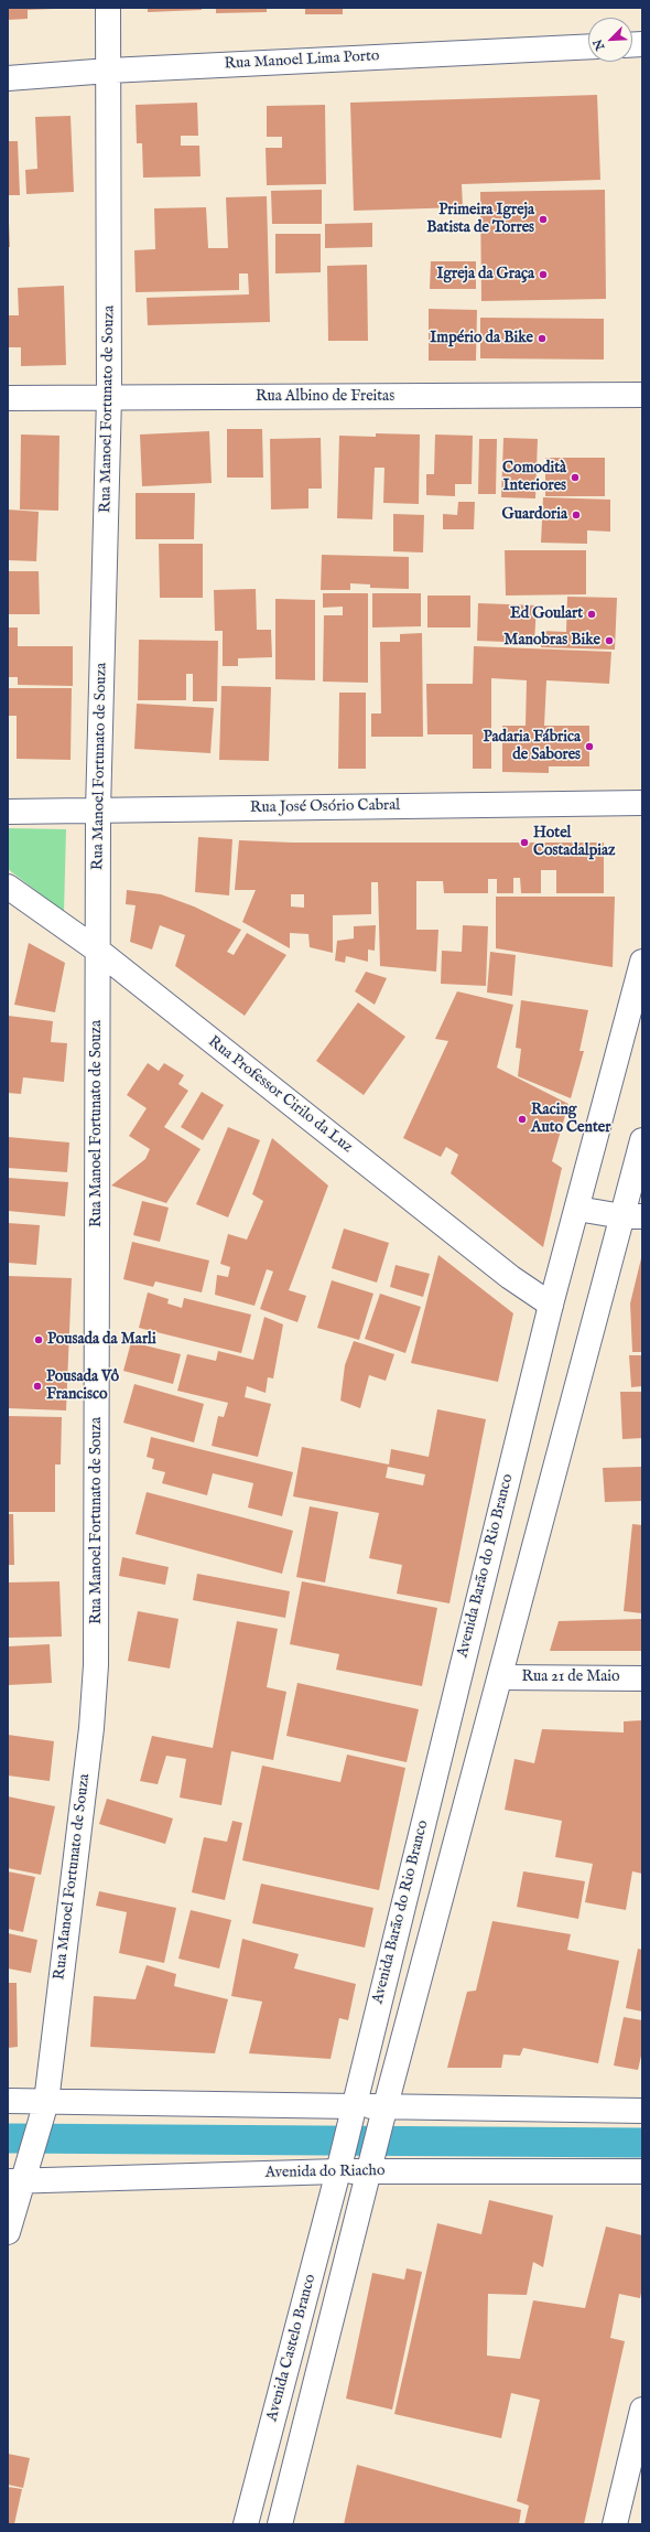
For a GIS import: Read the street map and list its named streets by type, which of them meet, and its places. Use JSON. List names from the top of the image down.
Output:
{
  "streets": {
    "street": [
      "Rua Manoel Lima Porto",
      "Rua Albino de Freitas",
      "Rua Manoel Fortunato de Souza",
      "Rua José Osório Cabral",
      "Rua Professor Cirilo da Luz",
      "Avenida Barão do Rio Branco",
      "Rua 21 de Maio",
      "Avenida do Riacho",
      "Avenida Castelo Branco"
    ]
  },
  "crossings": [
    ["Rua Manoel Lima Porto", "Rua Manoel Fortunato de Souza"],
    ["Rua Albino de Freitas", "Rua Manoel Fortunato de Souza"],
    ["Rua Manoel Fortunato de Souza", "Rua José Osório Cabral"],
    ["Rua Manoel Fortunato de Souza", "Rua Professor Cirilo da Luz"],
    ["Rua Manoel Fortunato de Souza", "Avenida do Riacho"],
    ["Rua Professor Cirilo da Luz", "Avenida Barão do Rio Branco"],
    ["Avenida Barão do Rio Branco", "Avenida do Riacho"],
    ["Avenida Barão do Rio Branco", "Avenida Castelo Branco"],
    ["Avenida do Riacho", "Avenida Castelo Branco"]
  ],
  "places": [
    "Primeira Igreja Batista de Torres",
    "Igreja da Graça",
    "Império da Bike",
    "Comodità Interiores",
    "Guardoria",
    "Ed Goulart",
    "Manobras Bike",
    "Padaria Fábrica de Sabores",
    "Hotel Costadalpiaz",
    "Racing Auto Center",
    "Pousada da Marli",
    "Pousada Vô Francisco"
  ],
  "north": "bottom left"
}
